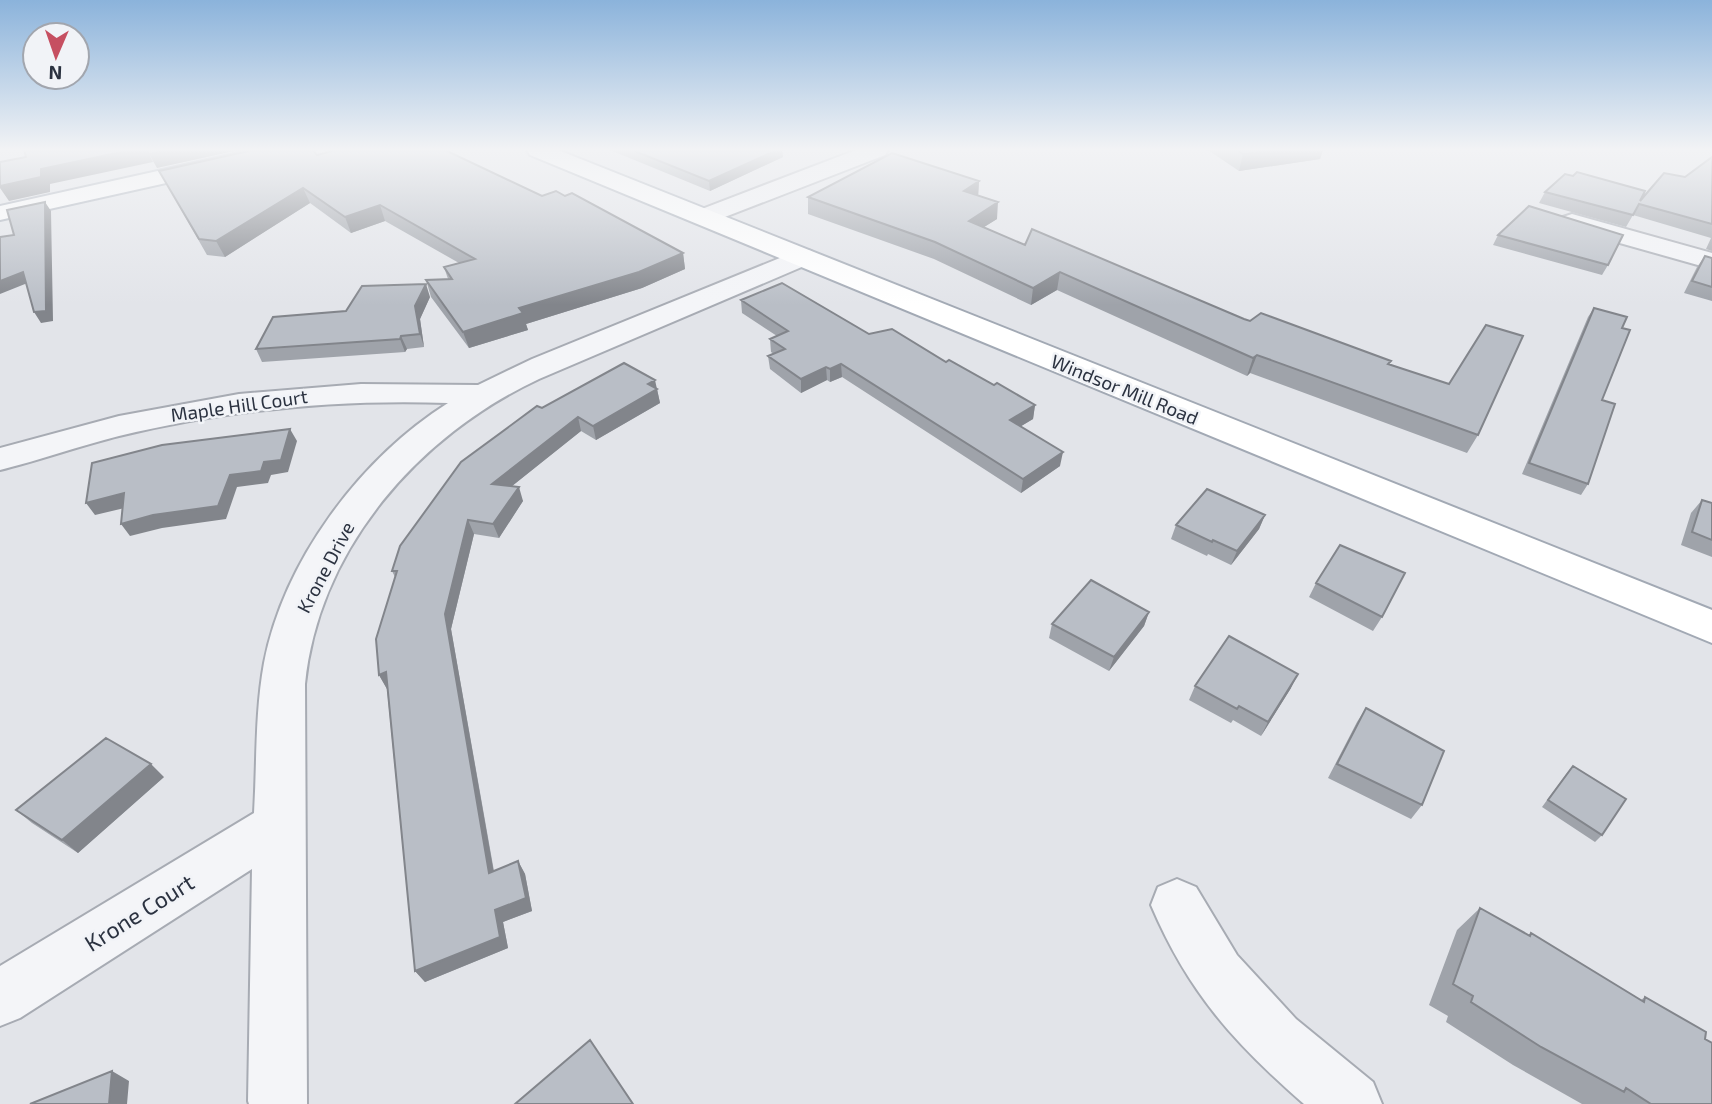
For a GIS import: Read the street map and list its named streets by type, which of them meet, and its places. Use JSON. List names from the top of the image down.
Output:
{
  "streets": {
    "main road": ["Windsor Mill Road"],
    "street": ["Maple Hill Court", "Krone Drive", "Krone Court"]
  },
  "crossings": [
    ["Windsor Mill Road", "Krone Drive"],
    ["Maple Hill Court", "Krone Drive"],
    ["Krone Drive", "Krone Court"]
  ],
  "north": "bottom"
}
